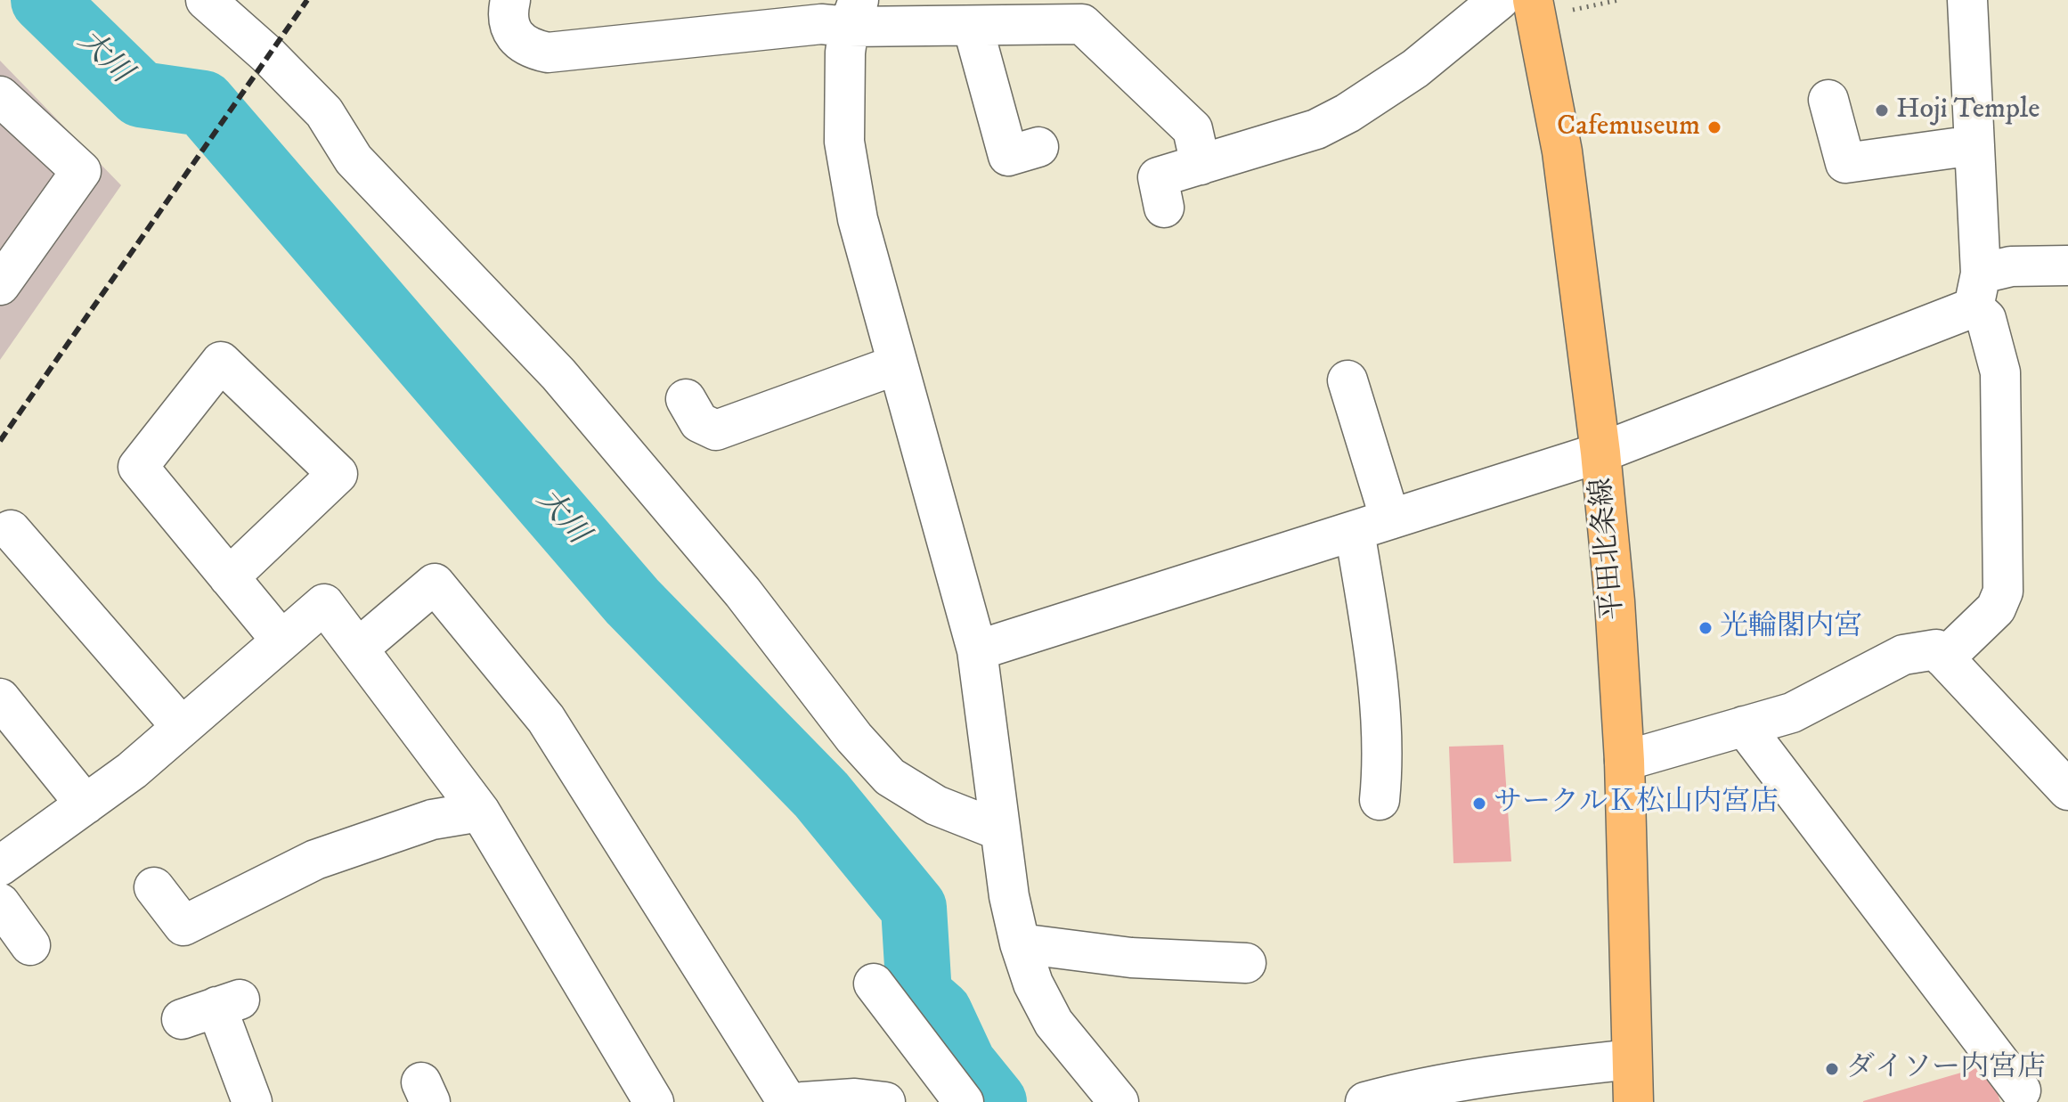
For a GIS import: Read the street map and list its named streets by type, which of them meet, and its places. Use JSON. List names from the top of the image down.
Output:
{
  "streets": {
    "main road": ["平田北条線"]
  },
  "water": ["大川"],
  "places": [
    "Hoji Temple",
    "Cafemuseum",
    "光輪閣内宮",
    "サークルＫ松山内宮店",
    "ダイソー内宮店"
  ]
}
